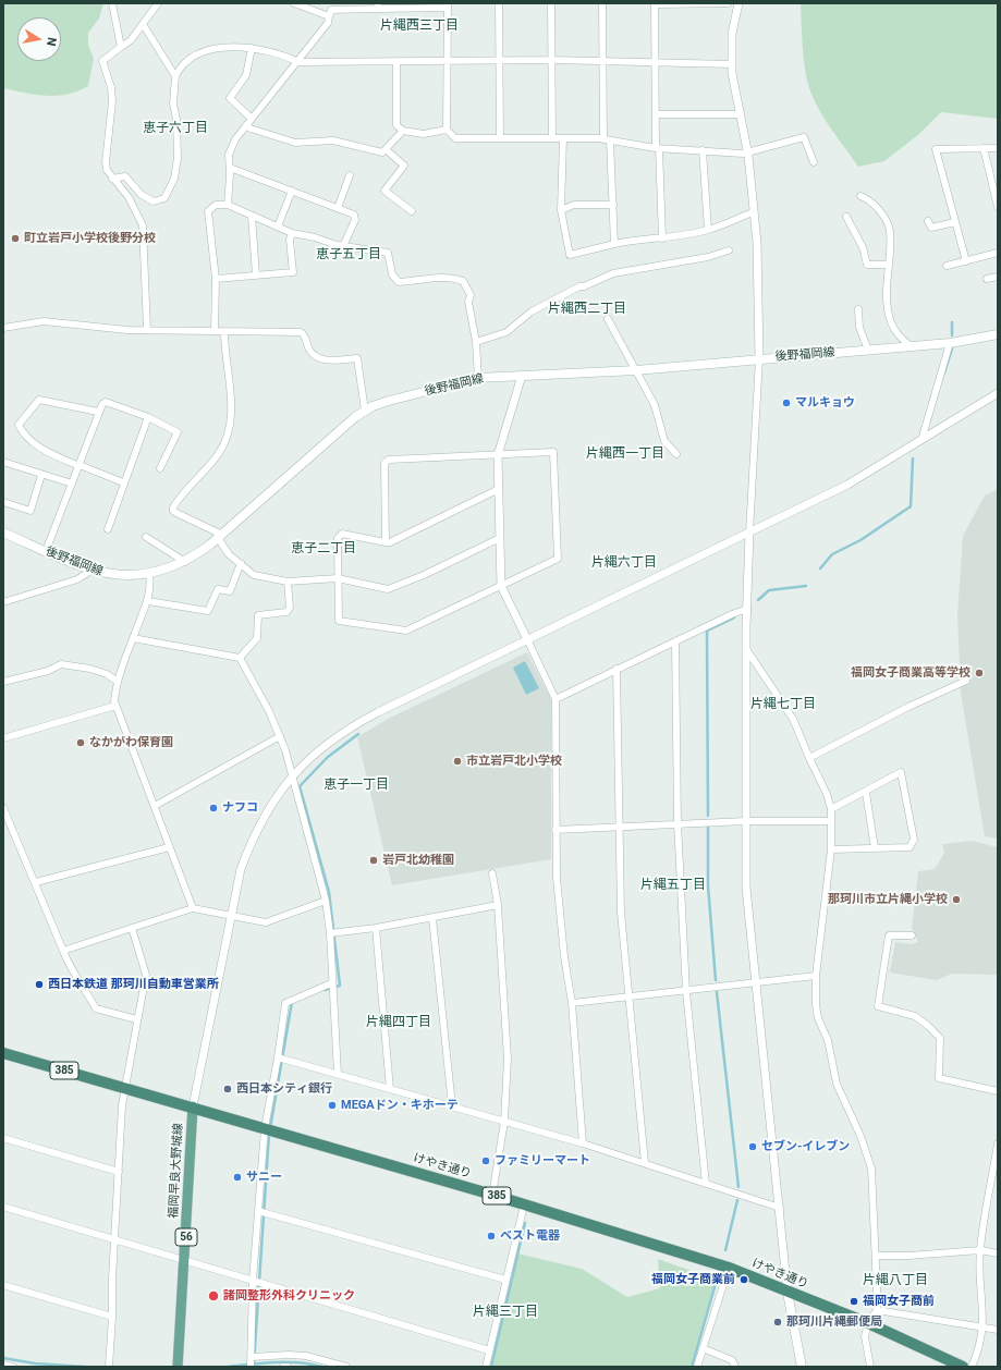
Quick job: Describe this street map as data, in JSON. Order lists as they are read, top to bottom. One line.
{"streets":{"highway":["385","けやき通り"],"main road":["後野福岡線","福岡早良大野城線","56"]},"crossings":[["けやき通り","福岡早良大野城線"]],"districts":["片縄西三丁目","恵子六丁目","恵子五丁目","片縄西二丁目","片縄西一丁目","恵子二丁目","片縄六丁目","片縄七丁目","恵子一丁目","片縄五丁目","片縄四丁目","片縄八丁目","片縄三丁目"],"places":["町立岩戸小学校後野分校","マルキョウ","福岡女子商業高等学校","なかがわ保育園","市立岩戸北小学校","ナフコ","岩戸北幼稚園","那珂川市立片縄小学校","西日本鉄道 那珂川自動車営業所","西日本シティ銀行","MEGAドン・キホーテ","セブン-イレブン","ファミリーマート","サニー","ベスト電器","福岡女子商業前","諸岡整形外科クリニック","福岡女子商前","那珂川片縄郵便局"],"north":"right"}
